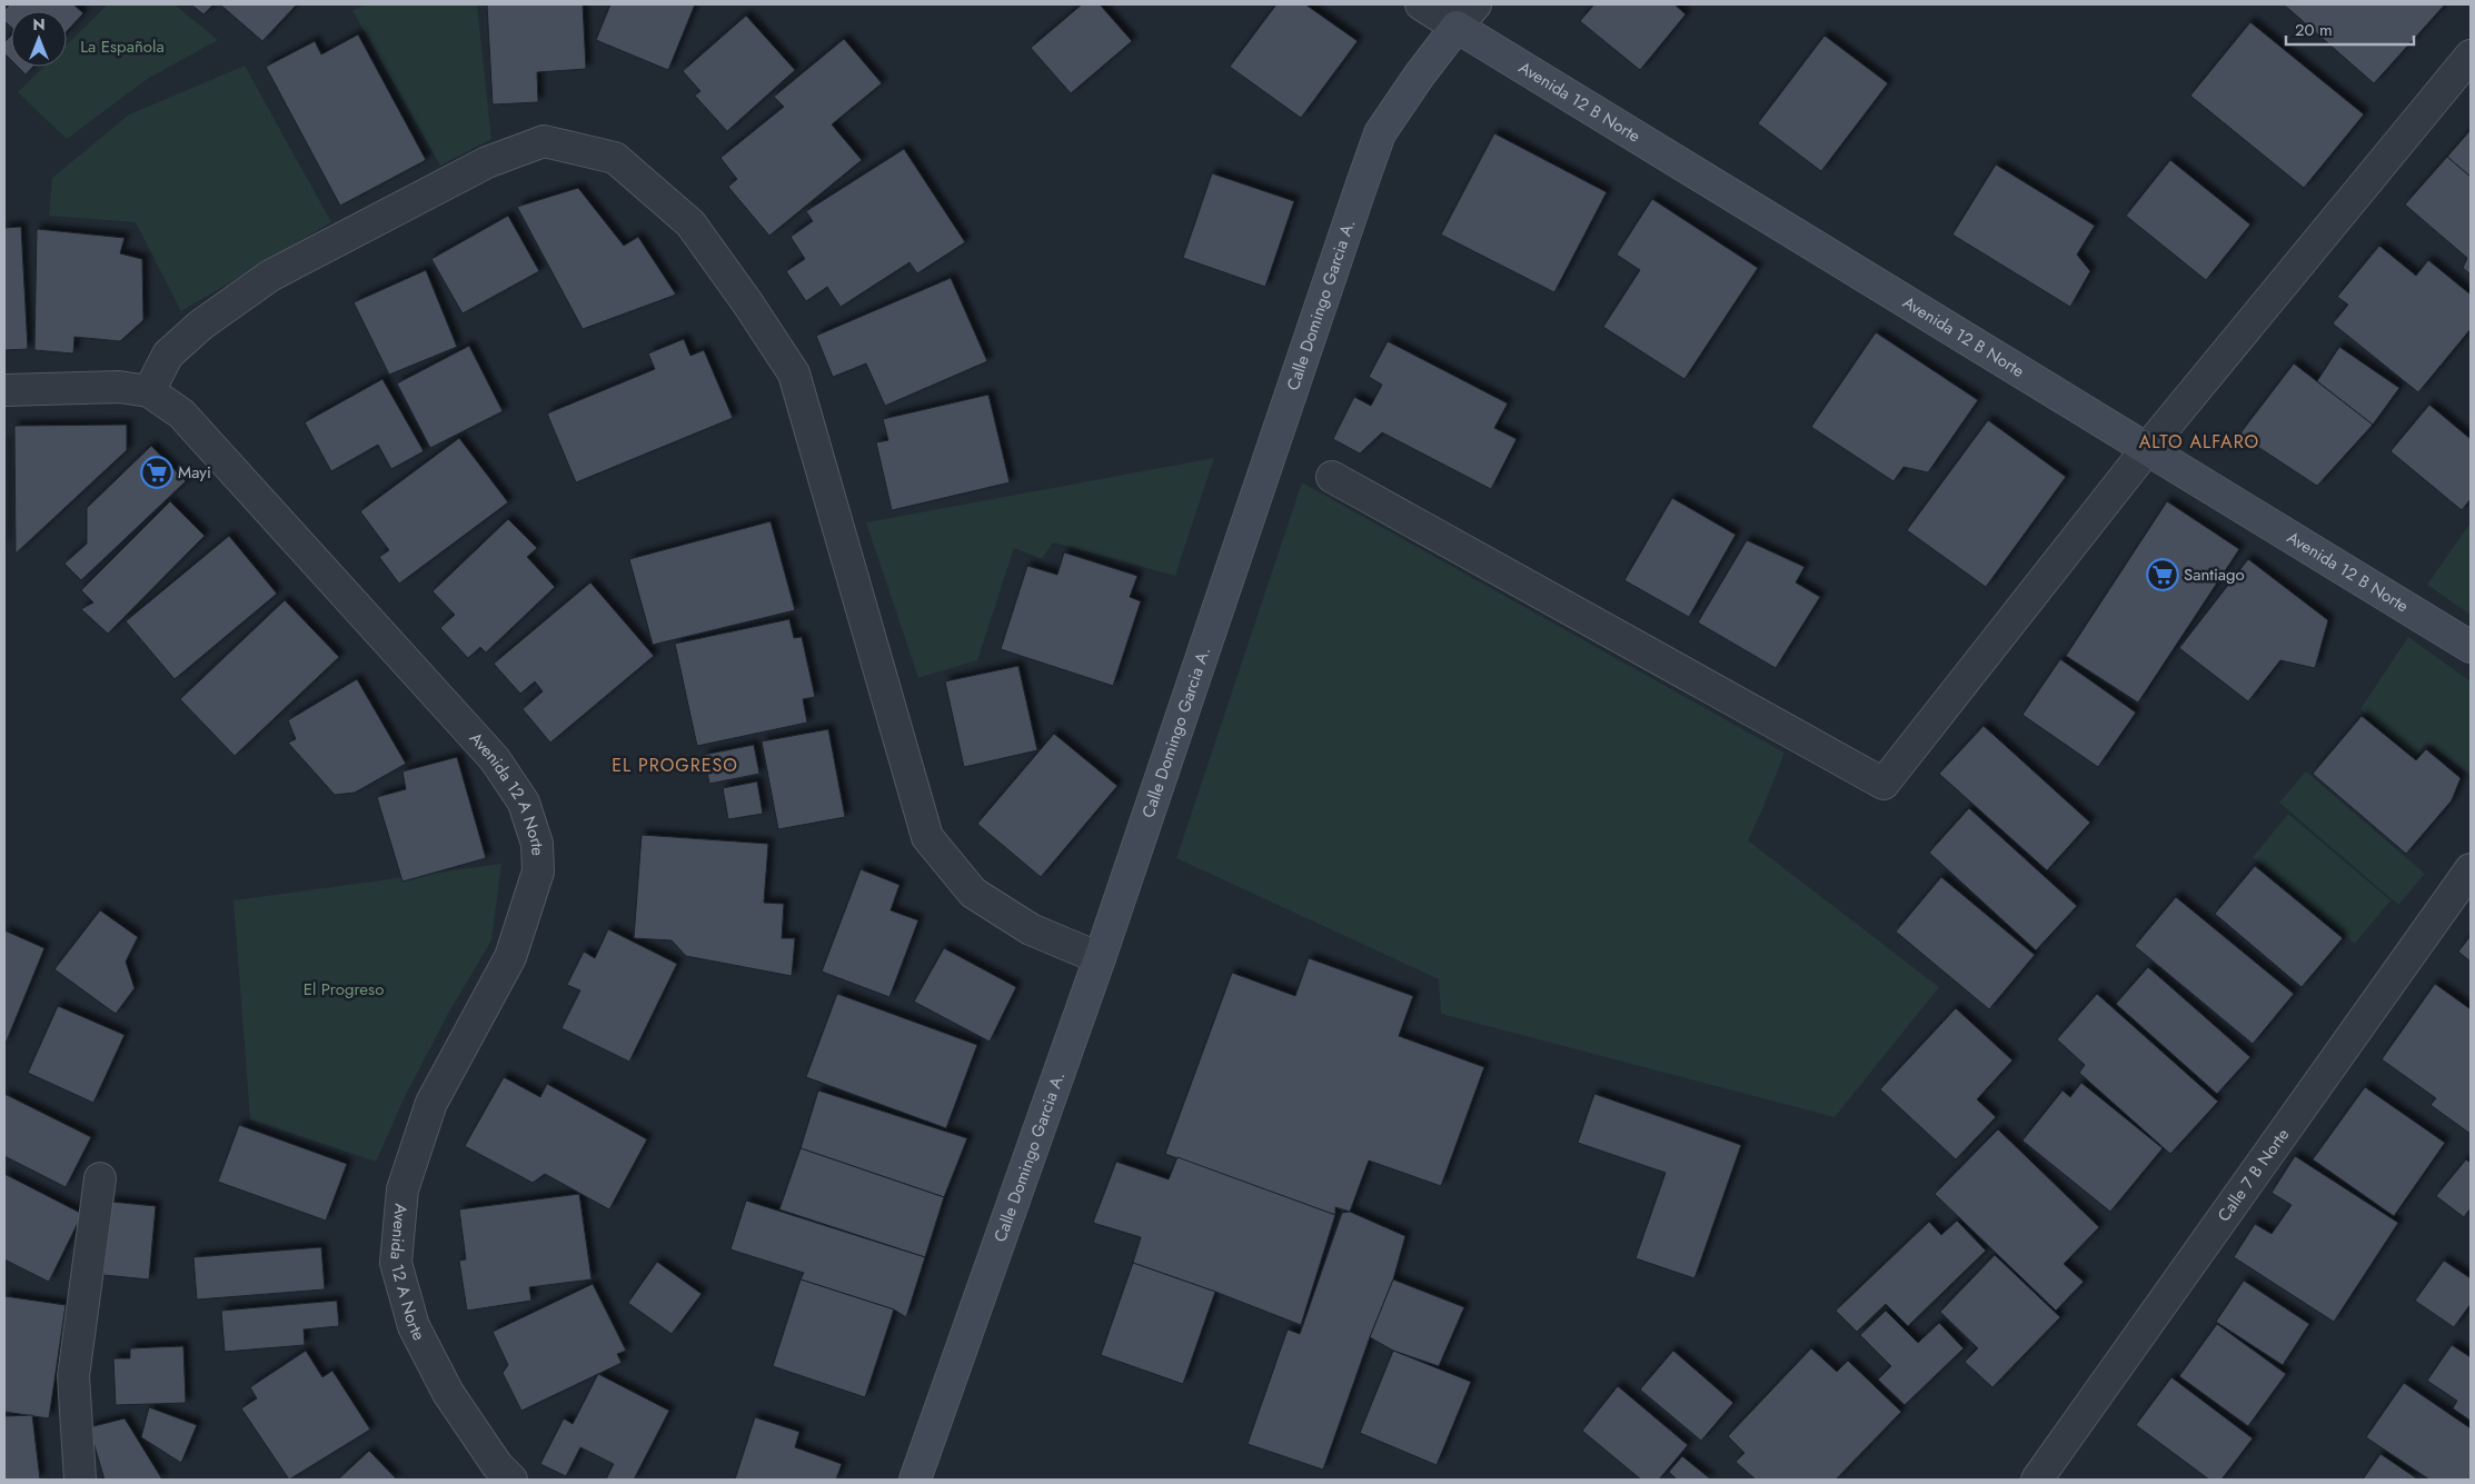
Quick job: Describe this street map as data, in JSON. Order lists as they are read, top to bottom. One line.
{"streets":{"main road":["Avenida 12 B Norte","Calle Domingo Garcia A."],"street":["Avenida 12 A Norte","Calle 7 B Norte"]},"crossings":[["Avenida 12 B Norte","Calle Domingo Garcia A."]],"districts":["ALTO ALFARO","EL PROGRESO"],"parks":["La Española","El Progreso"],"places":{"supermarket":["Mayi","Santiago"]},"scale_bar":"20 m","north":"top"}
